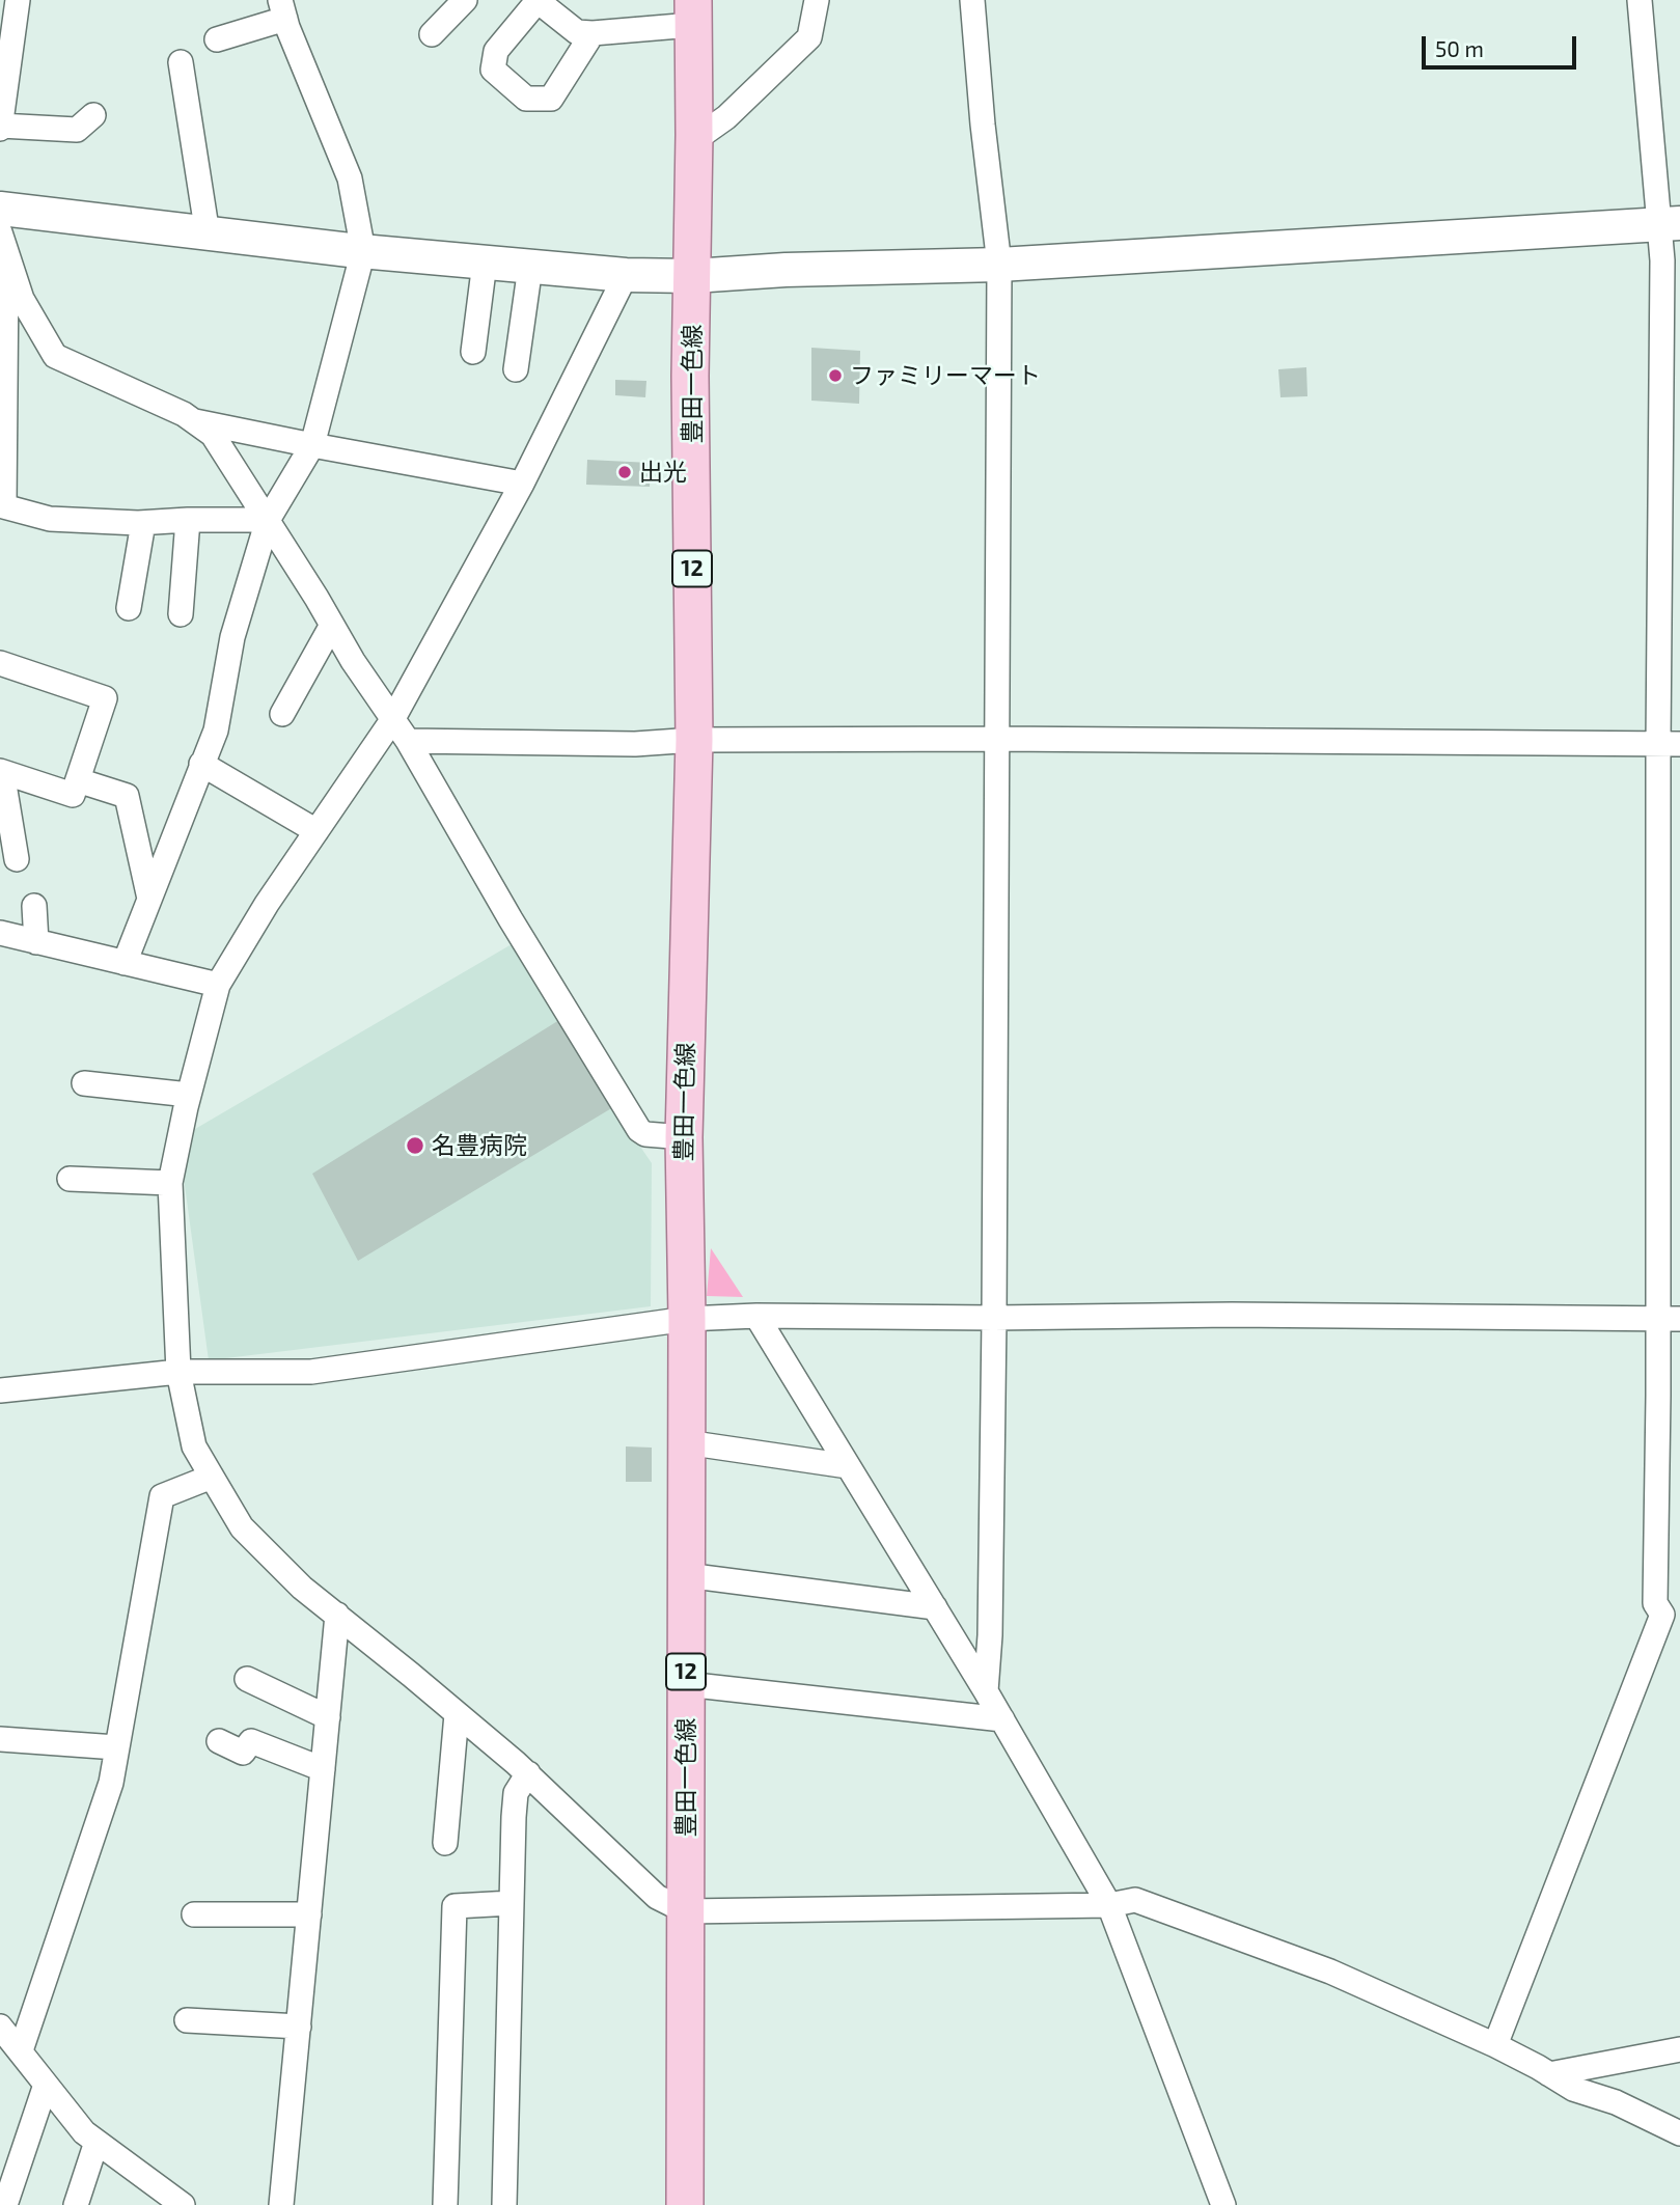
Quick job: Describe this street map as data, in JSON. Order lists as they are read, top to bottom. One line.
{"streets":{"main road":["豊田一色線","12"]},"places":["ファミリーマート","出光","名豊病院"],"scale_bar":"50 m"}
